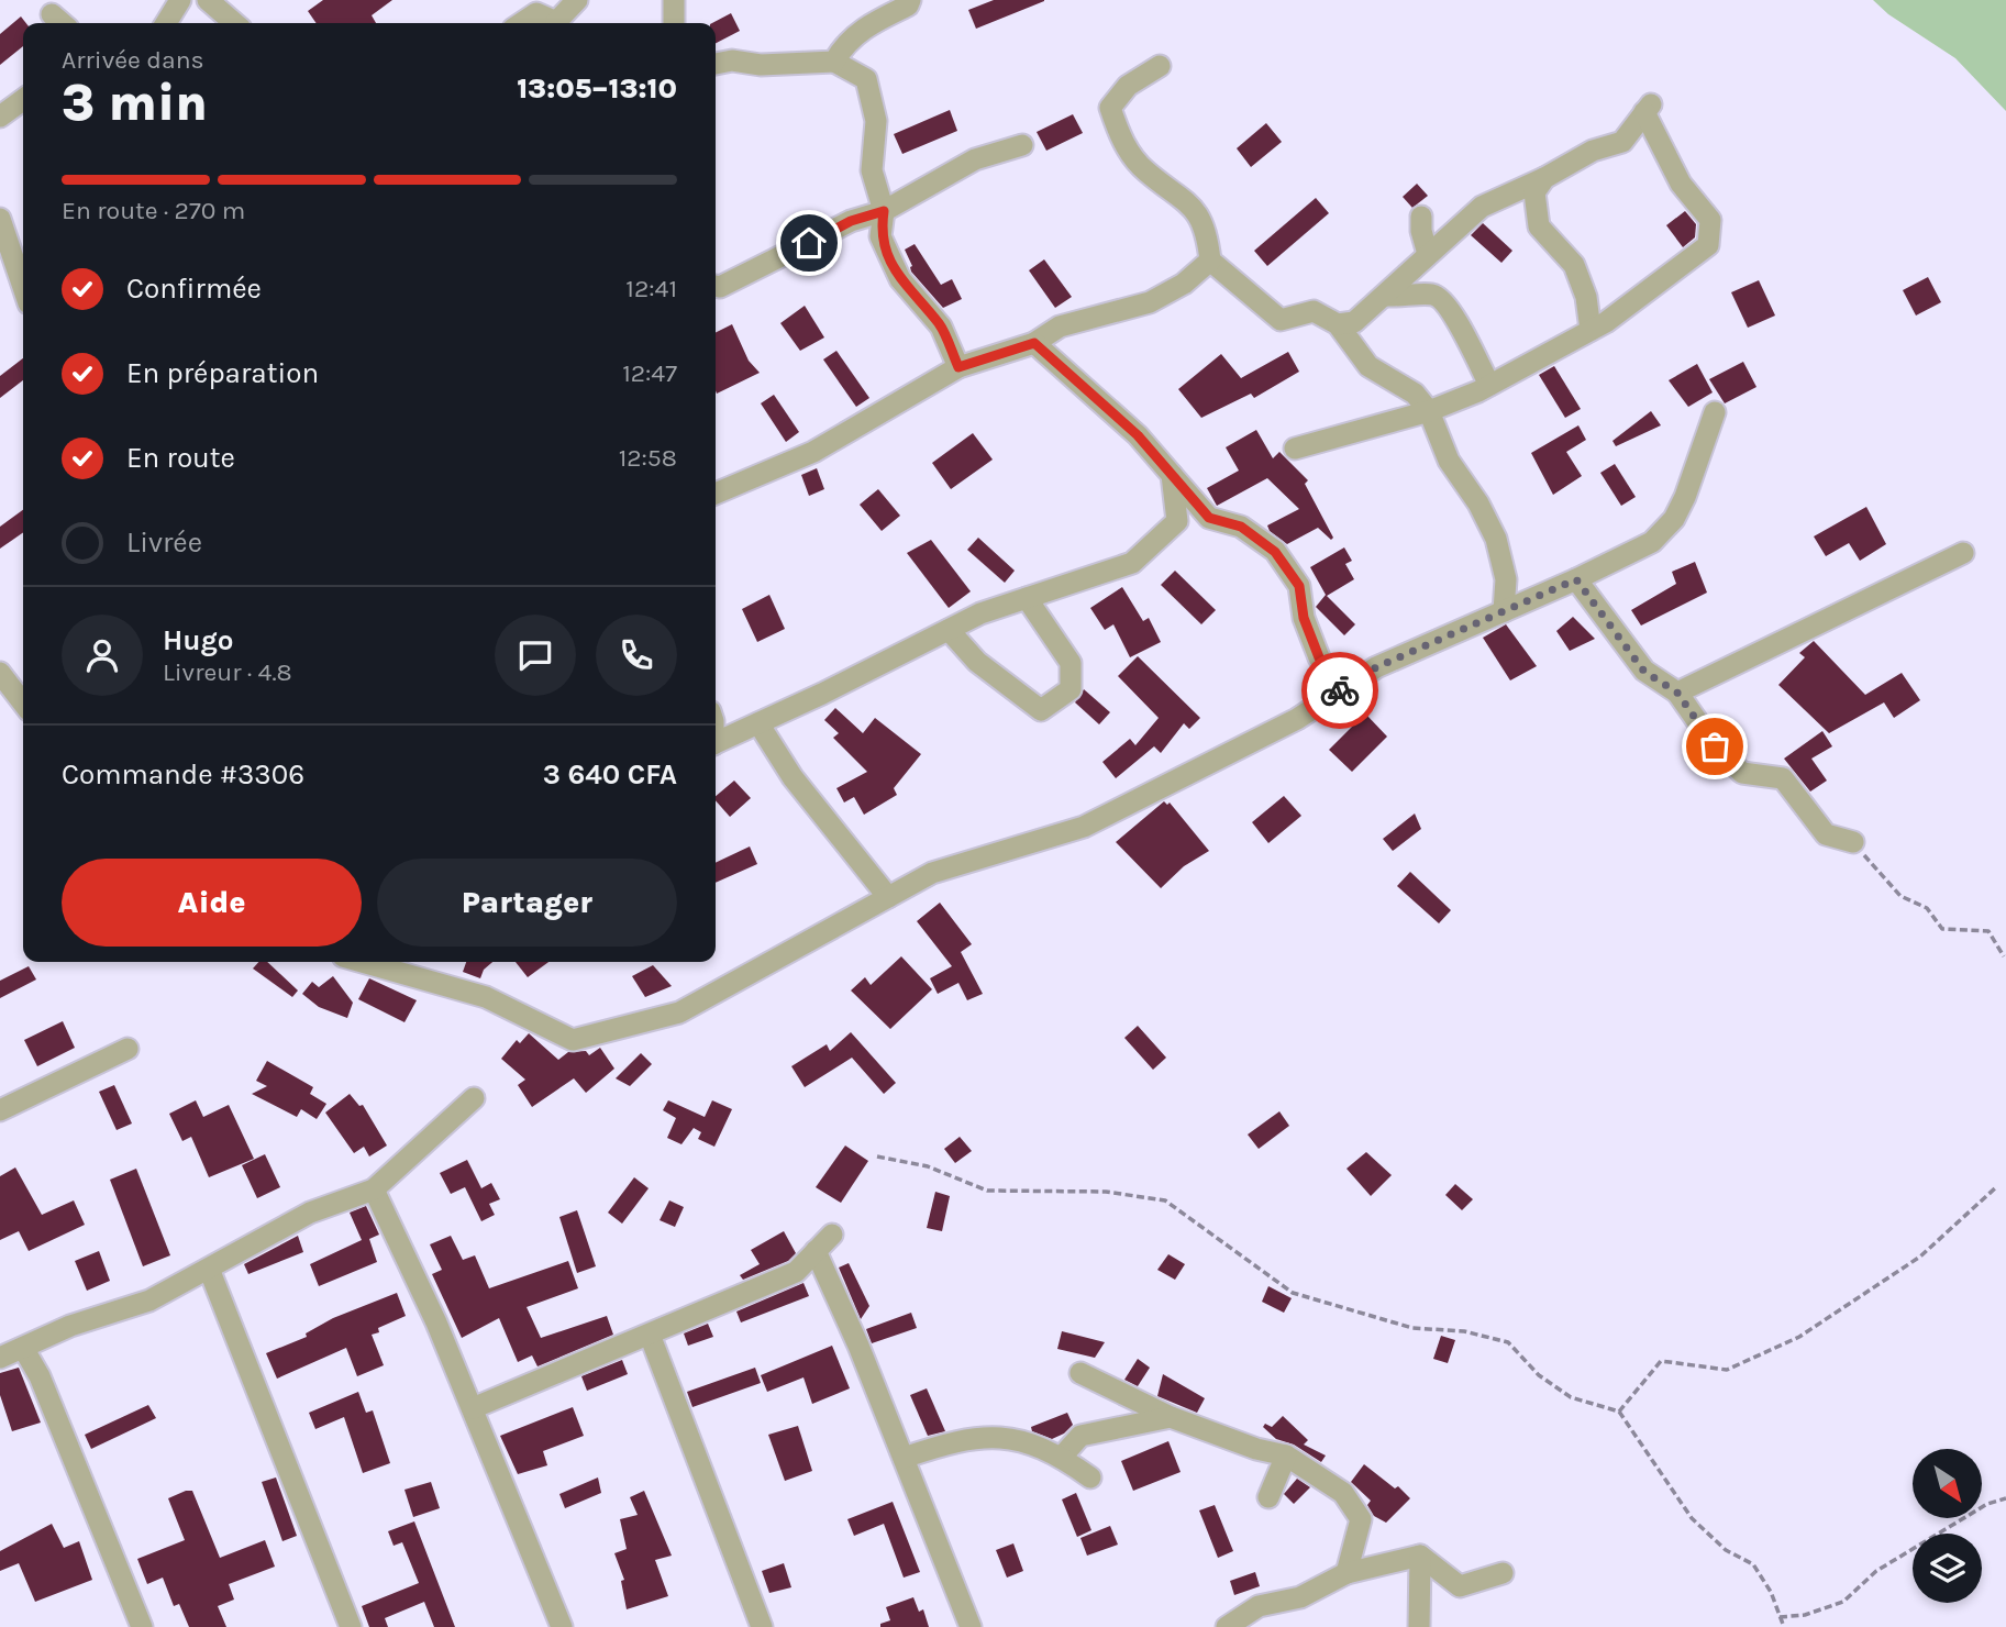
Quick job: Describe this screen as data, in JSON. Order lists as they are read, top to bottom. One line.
{"north":"bottom right","page":{"heading":["3 min","Arrivée dans","13:05–13:10"],"panel":["Hugo","Livreur · 4.8","Commande #3306","3 640 CFA"],"bar":"En route · 270 m","list":[["Confirmée","12:41"],["En préparation","12:47"],["En route","12:58"],"Livrée"],"buttons":["Aide","Partager"]}}
